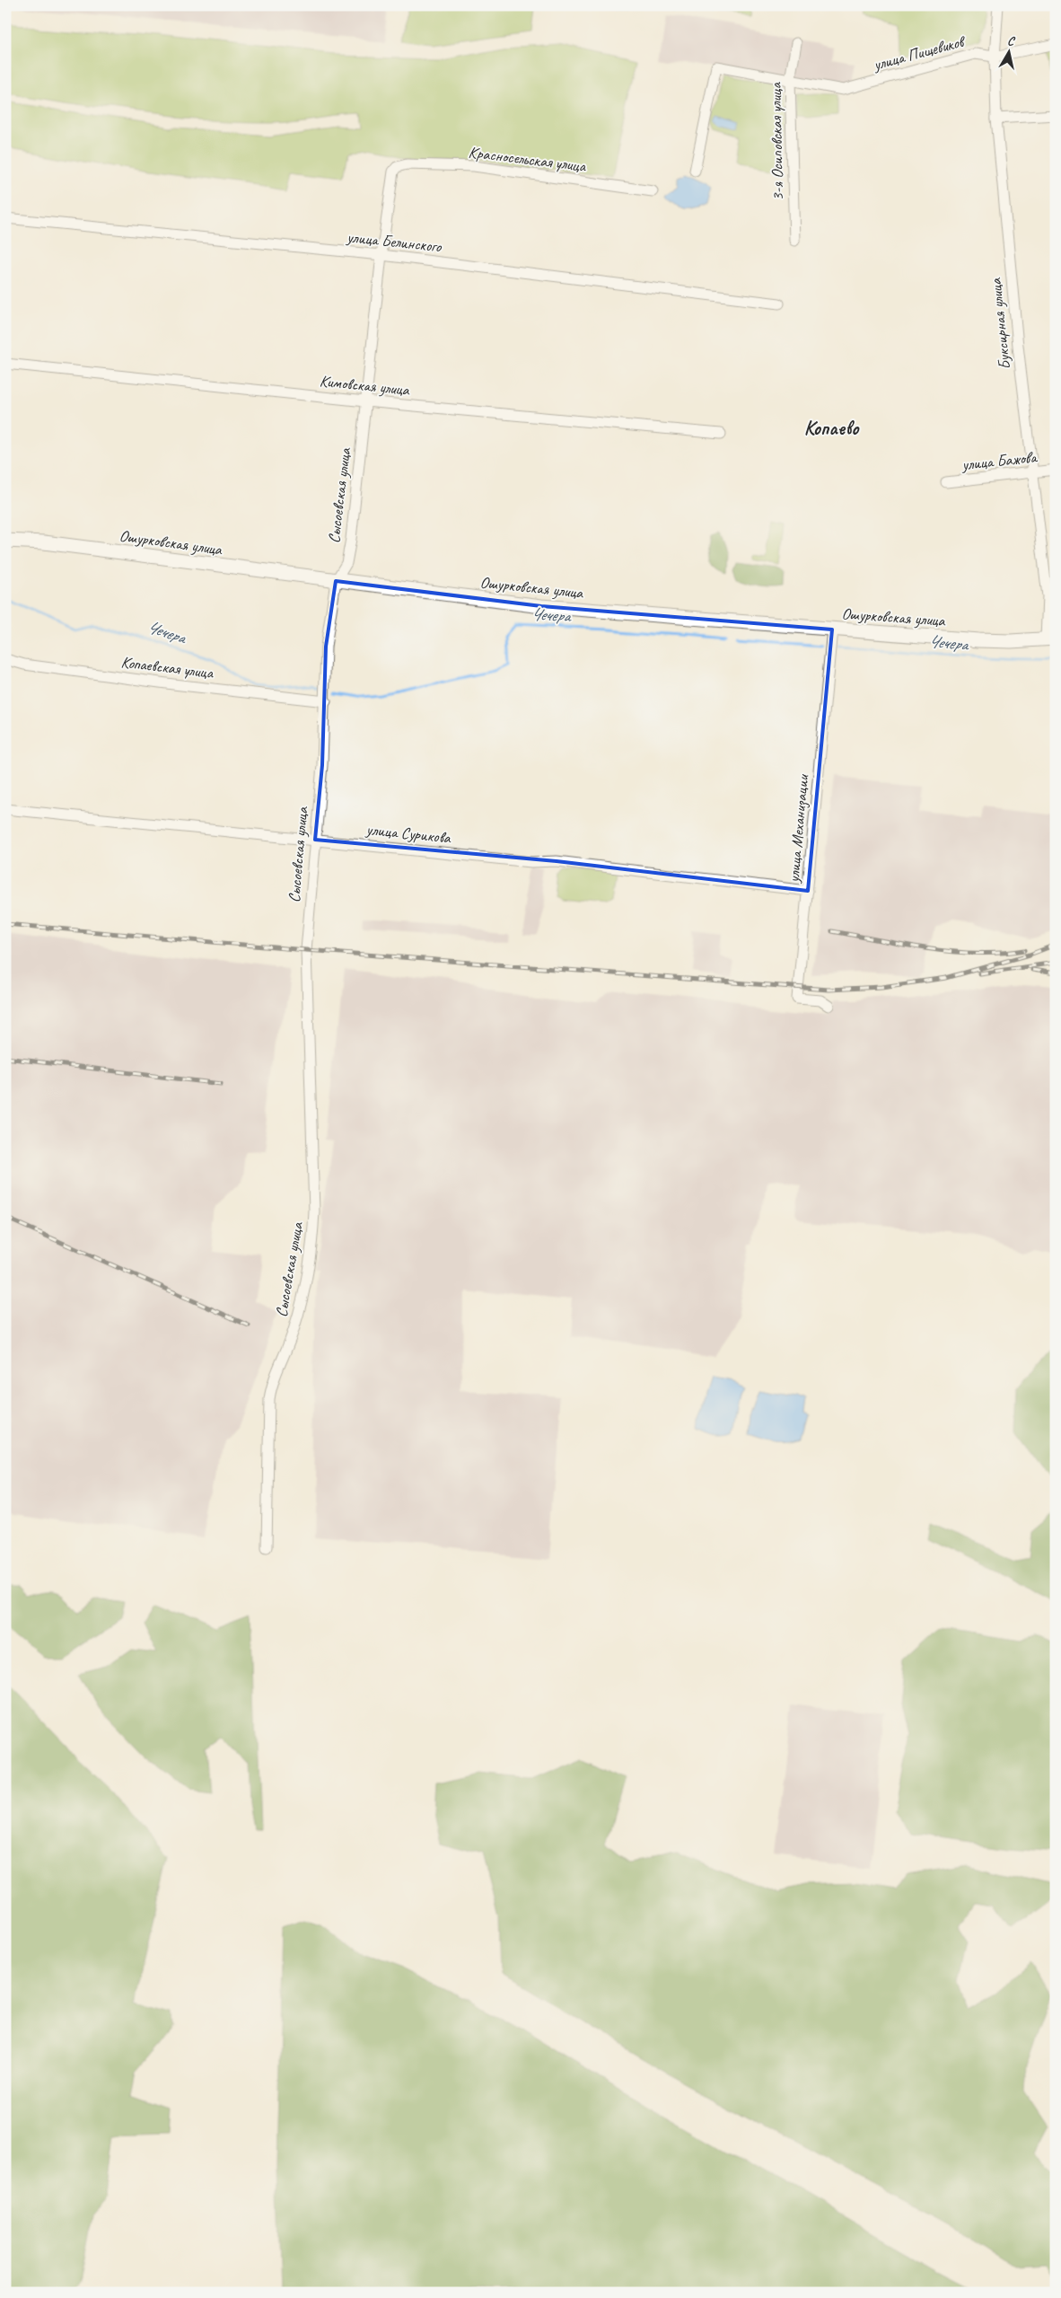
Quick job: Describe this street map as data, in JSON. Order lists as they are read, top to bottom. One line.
{"streets":{"street":["улица Пищевиков","3-я Осиповская улица","Красносельская улица","улица Белинского","Буксирная улица","Кимовская улица","улица Бажова","Сысоевская улица","Ошурковская улица","Копаевская улица","улица Механизации","улица Сурикова"]},"crossings":[["улица Пищевиков","3-я Осиповская улица"],["улица Пищевиков","Буксирная улица"],["Красносельская улица","Сысоевская улица"],["улица Белинского","Сысоевская улица"],["Буксирная улица","улица Бажова"],["Буксирная улица","Ошурковская улица"],["Кимовская улица","Сысоевская улица"],["Сысоевская улица","Ошурковская улица"],["Сысоевская улица","Копаевская улица"],["Сысоевская улица","улица Сурикова"],["Ошурковская улица","улица Механизации"],["улица Механизации","улица Сурикова"]],"districts":["Копаево"],"water":["Чечера"],"north":"top"}
